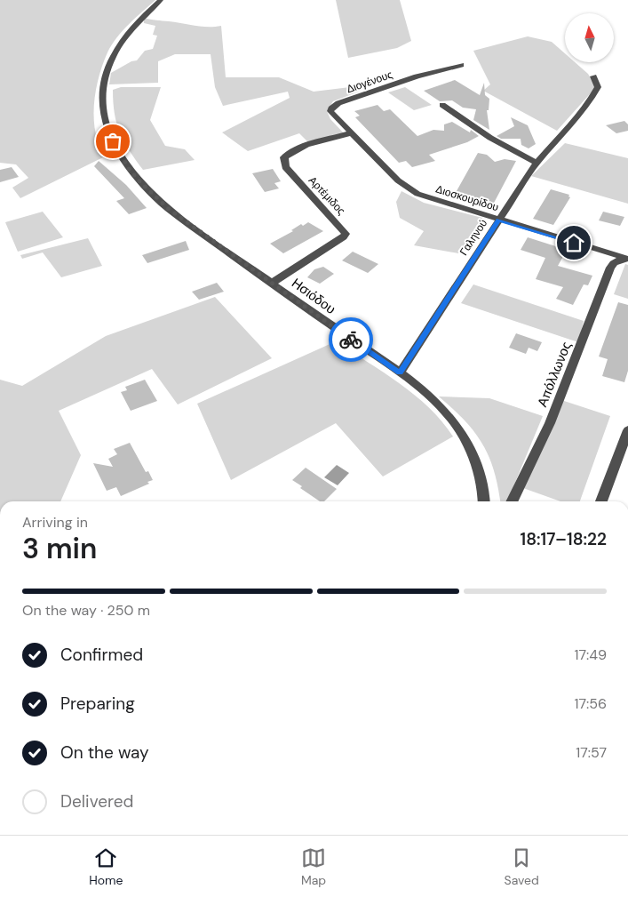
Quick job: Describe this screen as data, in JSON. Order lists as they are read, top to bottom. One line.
{"streets":{"street":["Διογένους","Αρτέμιδος","Διοσκουρίδου","Γαληνού","Ησιόδου","Απόλλωνος"]},"crossings":[["Διογένους","Διοσκουρίδου"],["Αρτέμιδος","Διοσκουρίδου"],["Αρτέμιδος","Ησιόδου"],["Διοσκουρίδου","Γαληνού"],["Διοσκουρίδου","Απόλλωνος"],["Γαληνού","Ησιόδου"]],"north":"top","page":{"heading":["3 min","Arriving in","18:17–18:22"],"bar":"On the way · 250 m","list":[["Confirmed","17:49"],["Preparing","17:56"],["On the way","17:57"],"Delivered"],"tabs":["Home","Map","Saved"]}}
